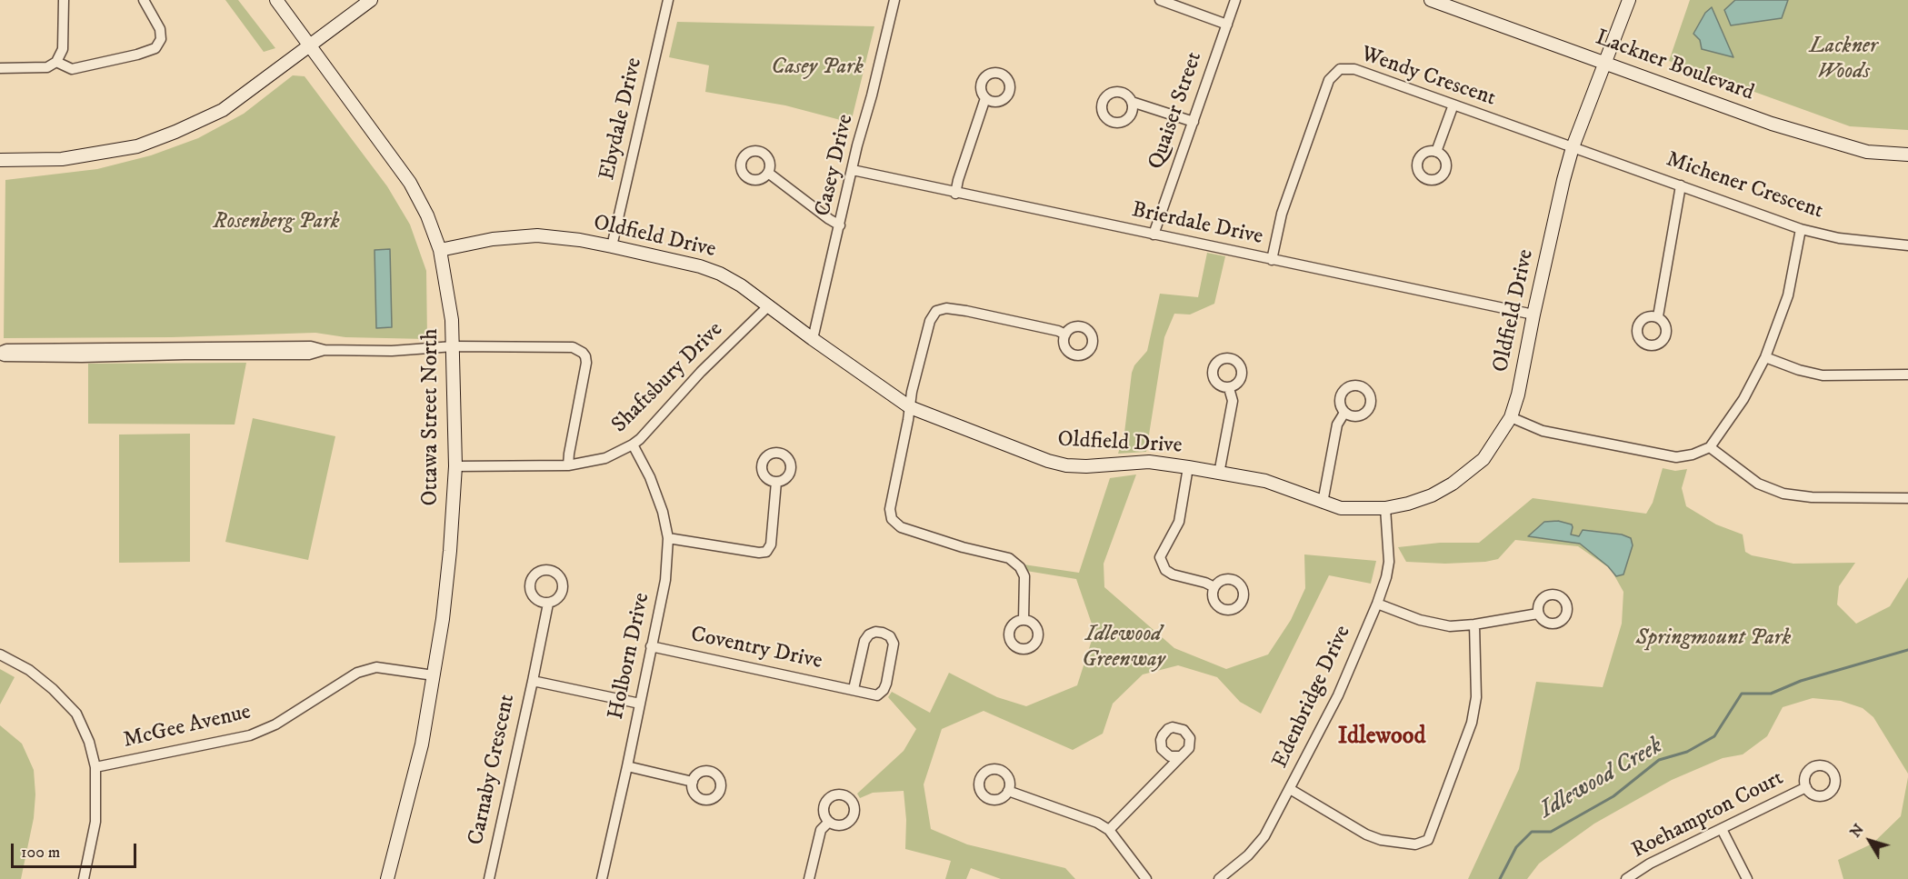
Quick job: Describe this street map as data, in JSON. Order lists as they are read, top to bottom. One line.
{"streets":{"main road":["Lackner Boulevard","Oldfield Drive","Ottawa Street North"],"street":["Wendy Crescent","Quaiser Street","Ebydale Drive","Casey Drive","Michener Crescent","Brierdale Drive","Shaftsbury Drive","Coventry Drive","Holborn Drive","Edenbridge Drive","McGee Avenue","Carnaby Crescent","Roehampton Court"]},"crossings":[["Lackner Boulevard","Oldfield Drive"],["Wendy Crescent","Michener Crescent"],["Wendy Crescent","Brierdale Drive"],["Wendy Crescent","Oldfield Drive"],["Quaiser Street","Brierdale Drive"],["Ebydale Drive","Oldfield Drive"],["Casey Drive","Brierdale Drive"],["Casey Drive","Oldfield Drive"],["Michener Crescent","Oldfield Drive"],["Brierdale Drive","Oldfield Drive"],["Oldfield Drive","Shaftsbury Drive"],["Oldfield Drive","Ottawa Street North"],["Oldfield Drive","Edenbridge Drive"],["Shaftsbury Drive","Ottawa Street North"],["Shaftsbury Drive","Holborn Drive"],["Ottawa Street North","McGee Avenue"],["Coventry Drive","Holborn Drive"],["Holborn Drive","Carnaby Crescent"]],"districts":["Idlewood"],"water":["Idlewood Creek"],"parks":["Lackner Woods","Casey Park","Rosenberg Park","Idlewood Greenway","Springmount Park"],"scale_bar":"100 m","north":"top left"}
